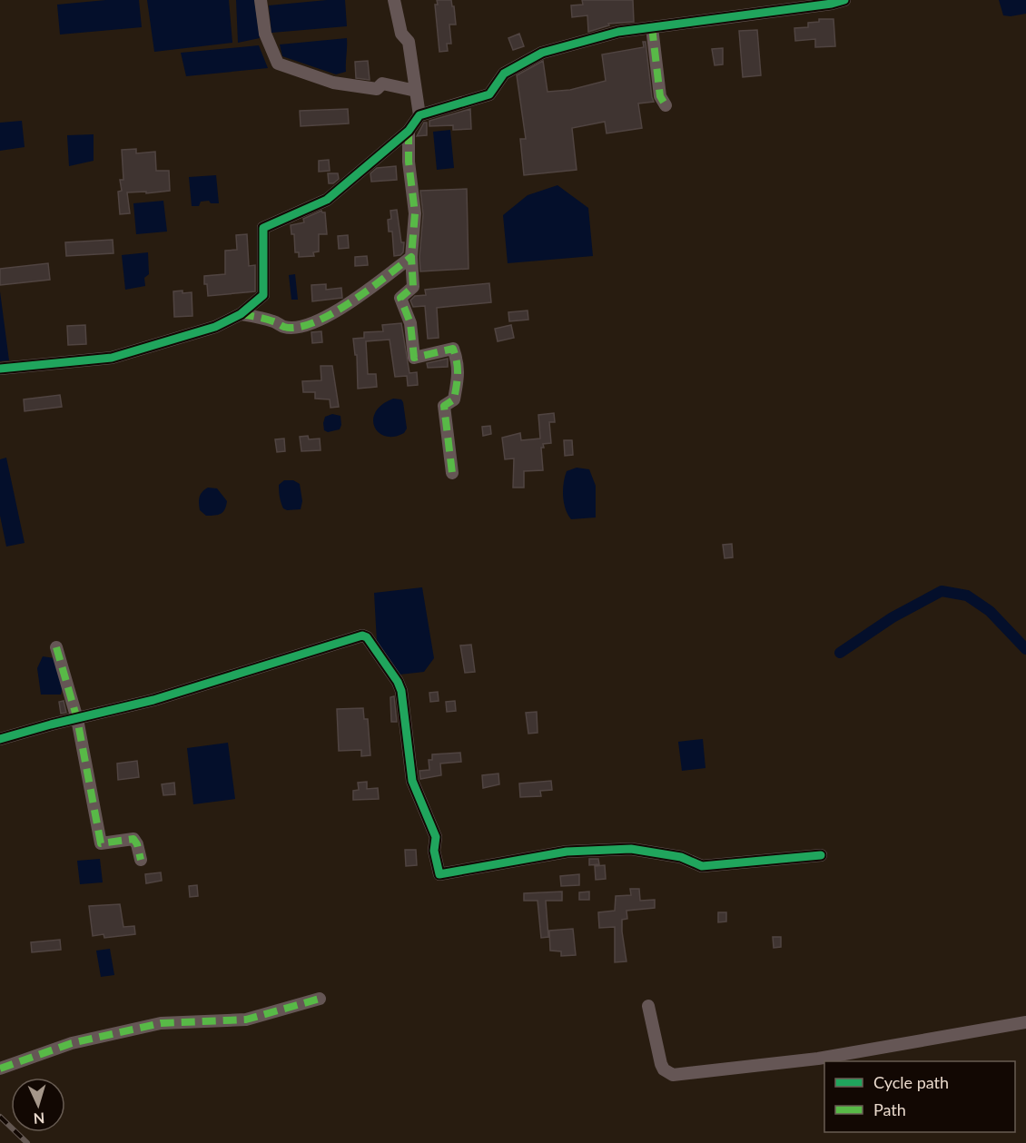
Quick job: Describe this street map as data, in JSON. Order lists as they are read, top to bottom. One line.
{"legend":["Cycle path","Path"],"north":"bottom"}
